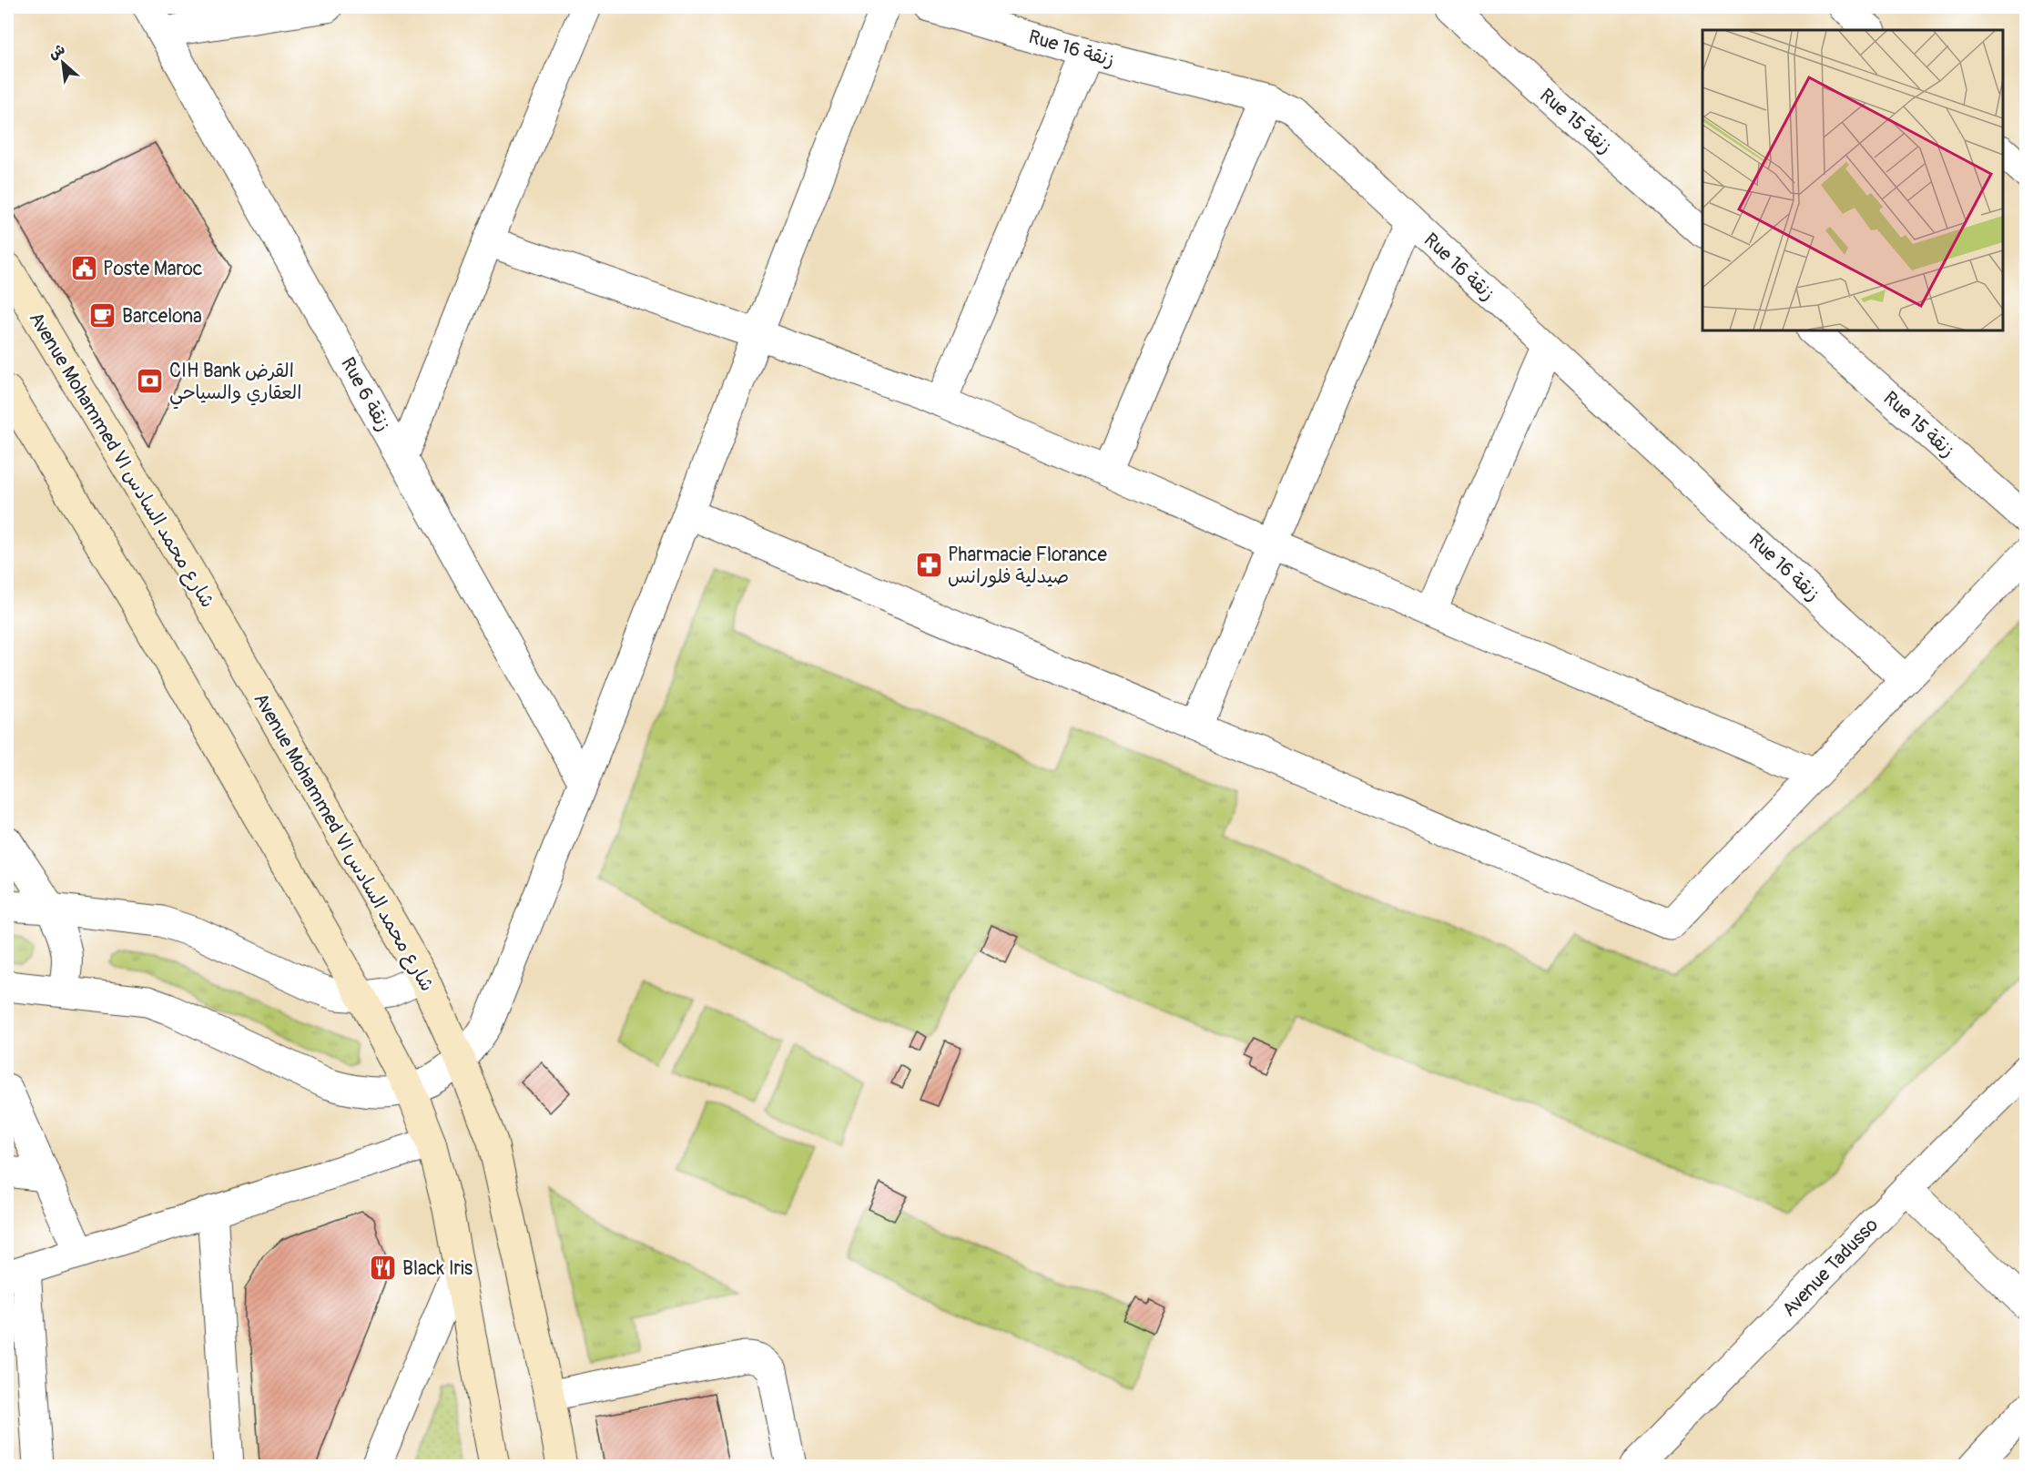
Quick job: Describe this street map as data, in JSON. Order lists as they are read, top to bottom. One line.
{"streets":{"main road":["Avenue Mohammed VI شارع محمد السادس"],"street":["Rue 16 زنقة","Rue 15 زنقة","Rue 6 زنقة","Avenue Tadusso"]},"places":{"public building":["Poste Maroc"],"cafe":["Barcelona"],"bank":["CIH Bank القرض العقاري والسياحي"],"pharmacy":["Pharmacie Florance صيدلية فلورانس"],"restaurant":["Black Iris"]},"north":"top left"}
